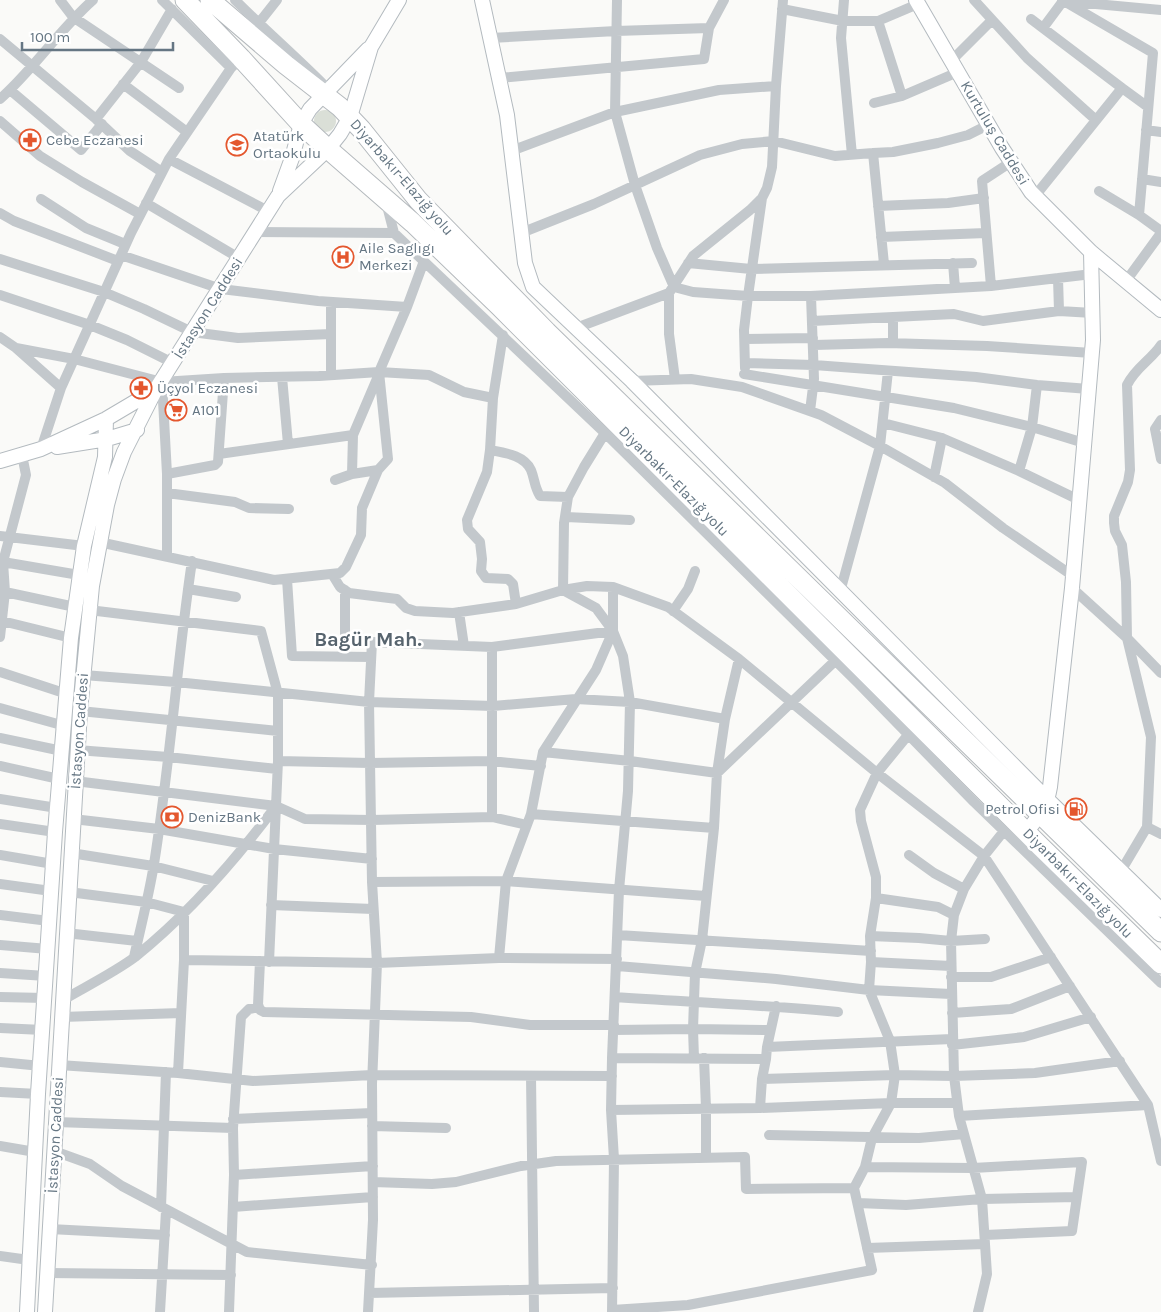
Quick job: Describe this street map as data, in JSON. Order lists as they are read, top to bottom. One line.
{"streets":{"highway":["Diyarbakır-Elazığ yolu"],"main road":["Kurtuluş Caddesi","İstasyon Caddesi"]},"districts":["Bagür Mah."],"places":{"pharmacy":["Cebe Eczanesi","Üçyol Eczanesi"],"school or university":["Atatürk Ortaokulu"],"hospital":["Aile Saglıgı Merkezi"],"supermarket":["A101"],"fuel station":["Petrol Ofisi"],"bank":["DenizBank"]},"scale_bar":"100 m"}
